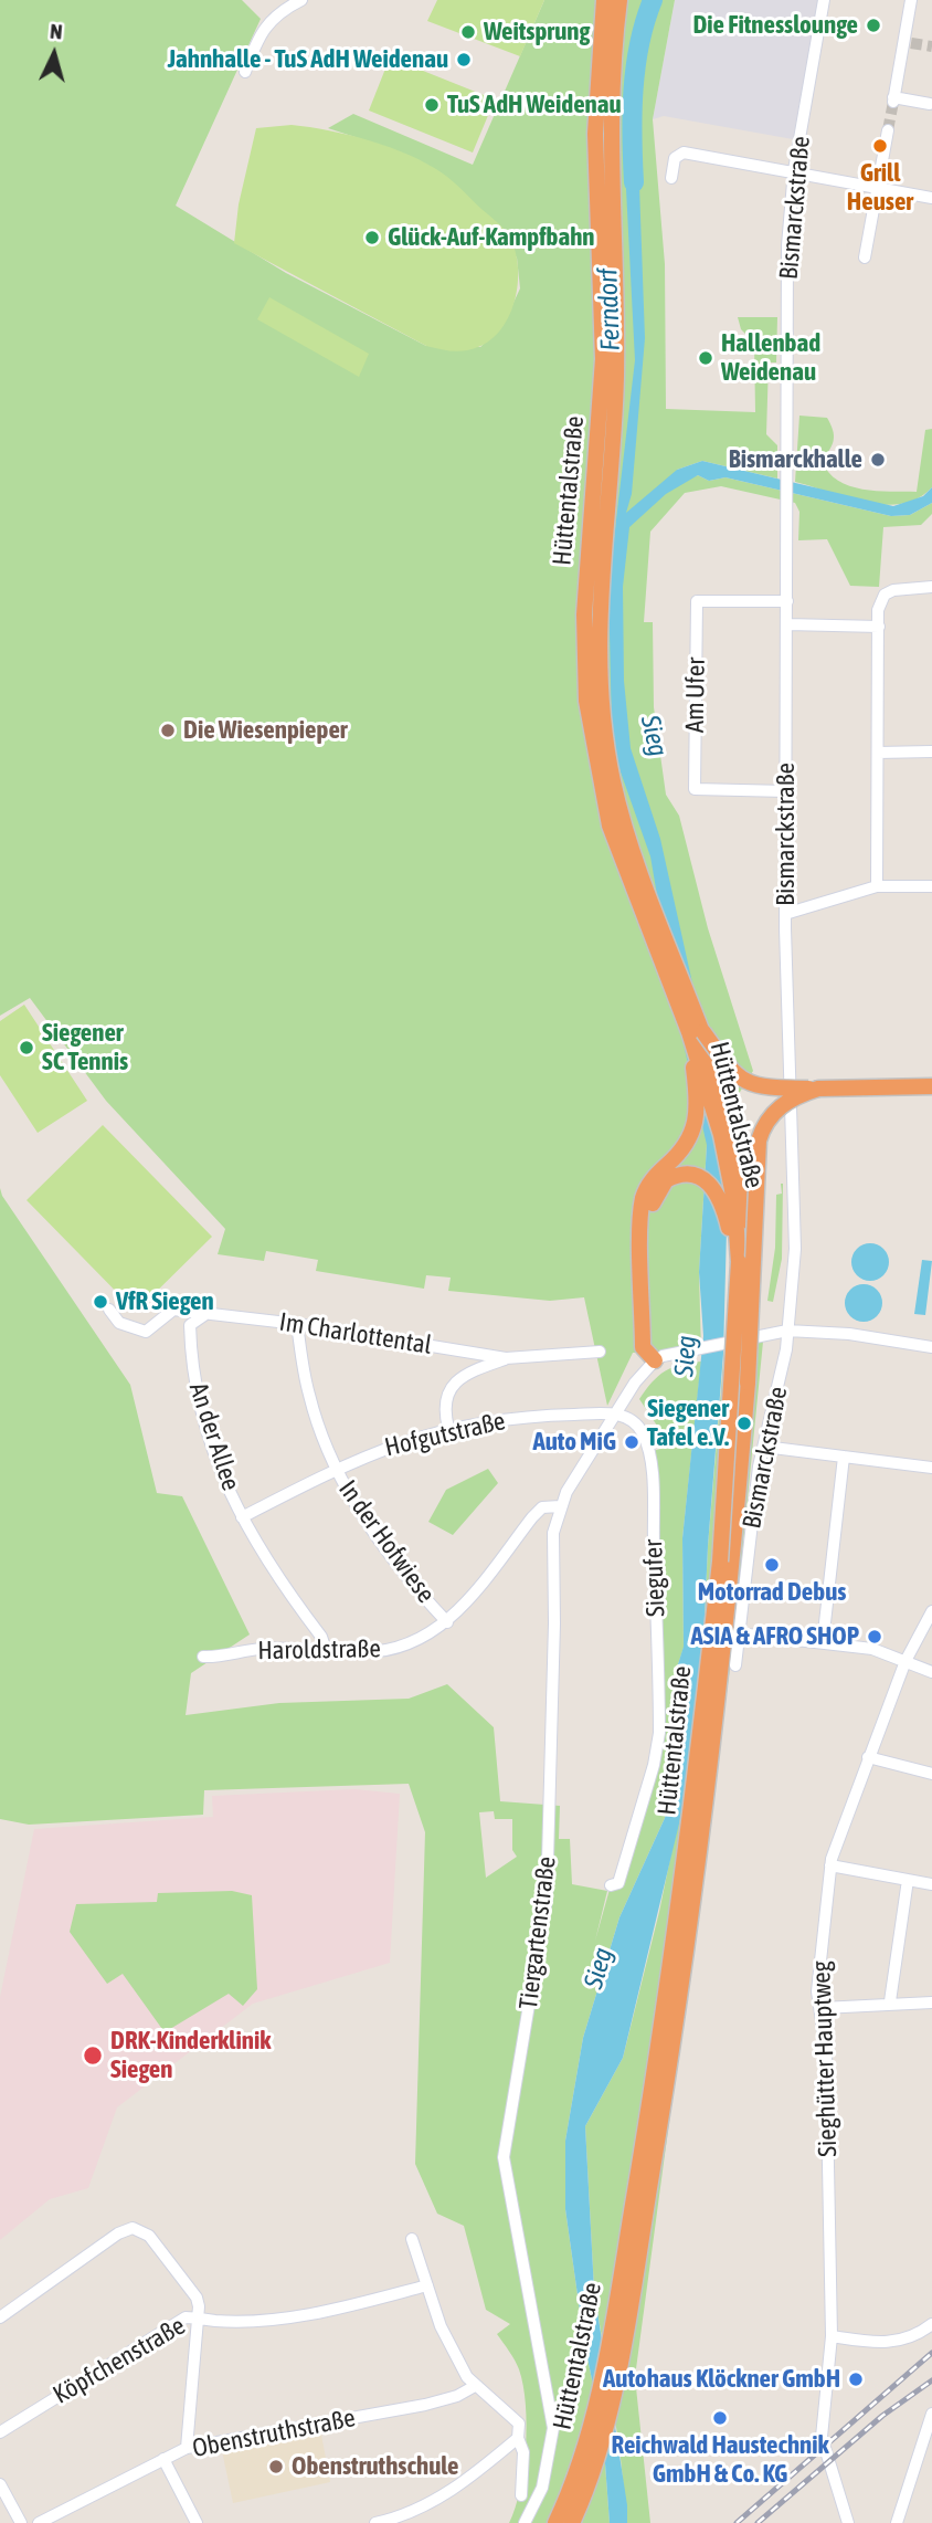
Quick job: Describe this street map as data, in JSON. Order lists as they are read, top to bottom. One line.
{"streets":{"highway":["Hüttentalstraße"],"street":["Bismarckstraße","Am Ufer","Im Charlottental","Hofgutstraße","An der Allee","In der Hofwiese","Siegufer","Haroldstraße","Tiergartenstraße","Sieghütter Hauptweg","Köpfchenstraße","Obenstruthstraße"]},"crossings":[["Bismarckstraße","Am Ufer"],["Im Charlottental","Hofgutstraße"],["Im Charlottental","An der Allee"],["Im Charlottental","In der Hofwiese"],["Hofgutstraße","An der Allee"],["Hofgutstraße","In der Hofwiese"],["Hofgutstraße","Siegufer"],["Hofgutstraße","Tiergartenstraße"],["An der Allee","Haroldstraße"],["In der Hofwiese","Haroldstraße"],["Siegufer","Tiergartenstraße"],["Haroldstraße","Tiergartenstraße"]],"water":["Ferndorf","Sieg"],"places":["Die Fitnesslounge","Weitsprung","Jahnhalle - TuS AdH Weidenau","TuS AdH Weidenau","Grill Heuser","Glück-Auf-Kampfbahn","Hallenbad Weidenau","Bismarckhalle","Die Wiesenpieper","Siegener SC Tennis","VfR Siegen","Siegener Tafel e.V.","Auto MiG","Motorrad Debus","ASIA & AFRO SHOP","DRK-Kinderklinik Siegen","Autohaus Klöckner GmbH","Reichwald Haustechnik GmbH & Co. KG","Obenstruthschule"],"north":"top"}
